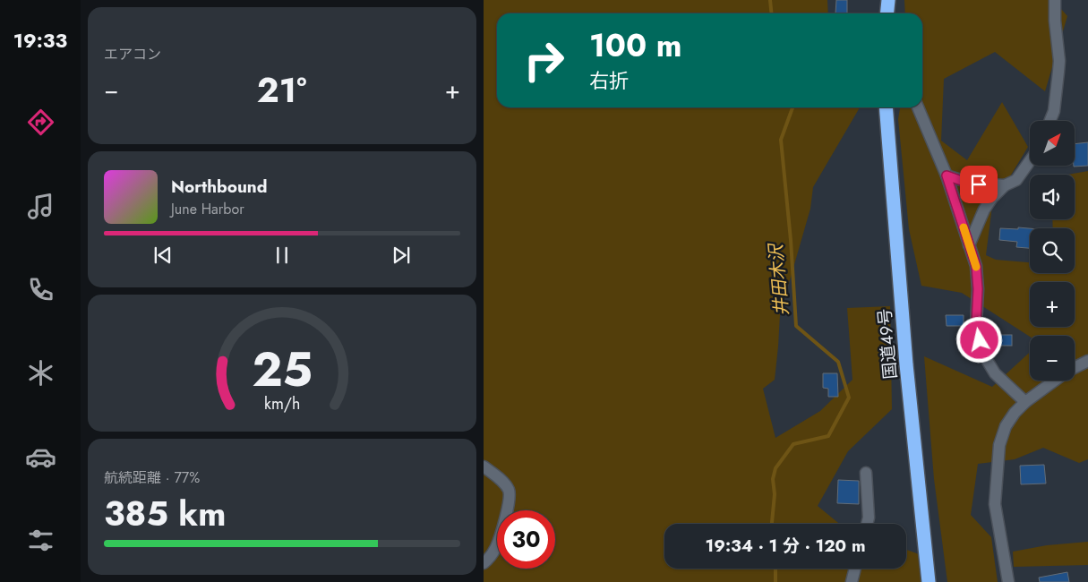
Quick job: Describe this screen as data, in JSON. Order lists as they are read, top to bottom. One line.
{"streets":{"highway":["国道49号"]},"water":["井田木沢"],"north":"top right","page":{"tabs":"19:33","tile":["エアコン",["航続距離 · 77%","385 km"]],"turn":["100 m","右折"],"heat":["−","21°","+"],"map_buttons":["+","−"],"song":["Northbound","June Harbor"],"limit":"30","trip":"19:34 · 1 分 · 120 m","gauge":["25","km/h"]}}
